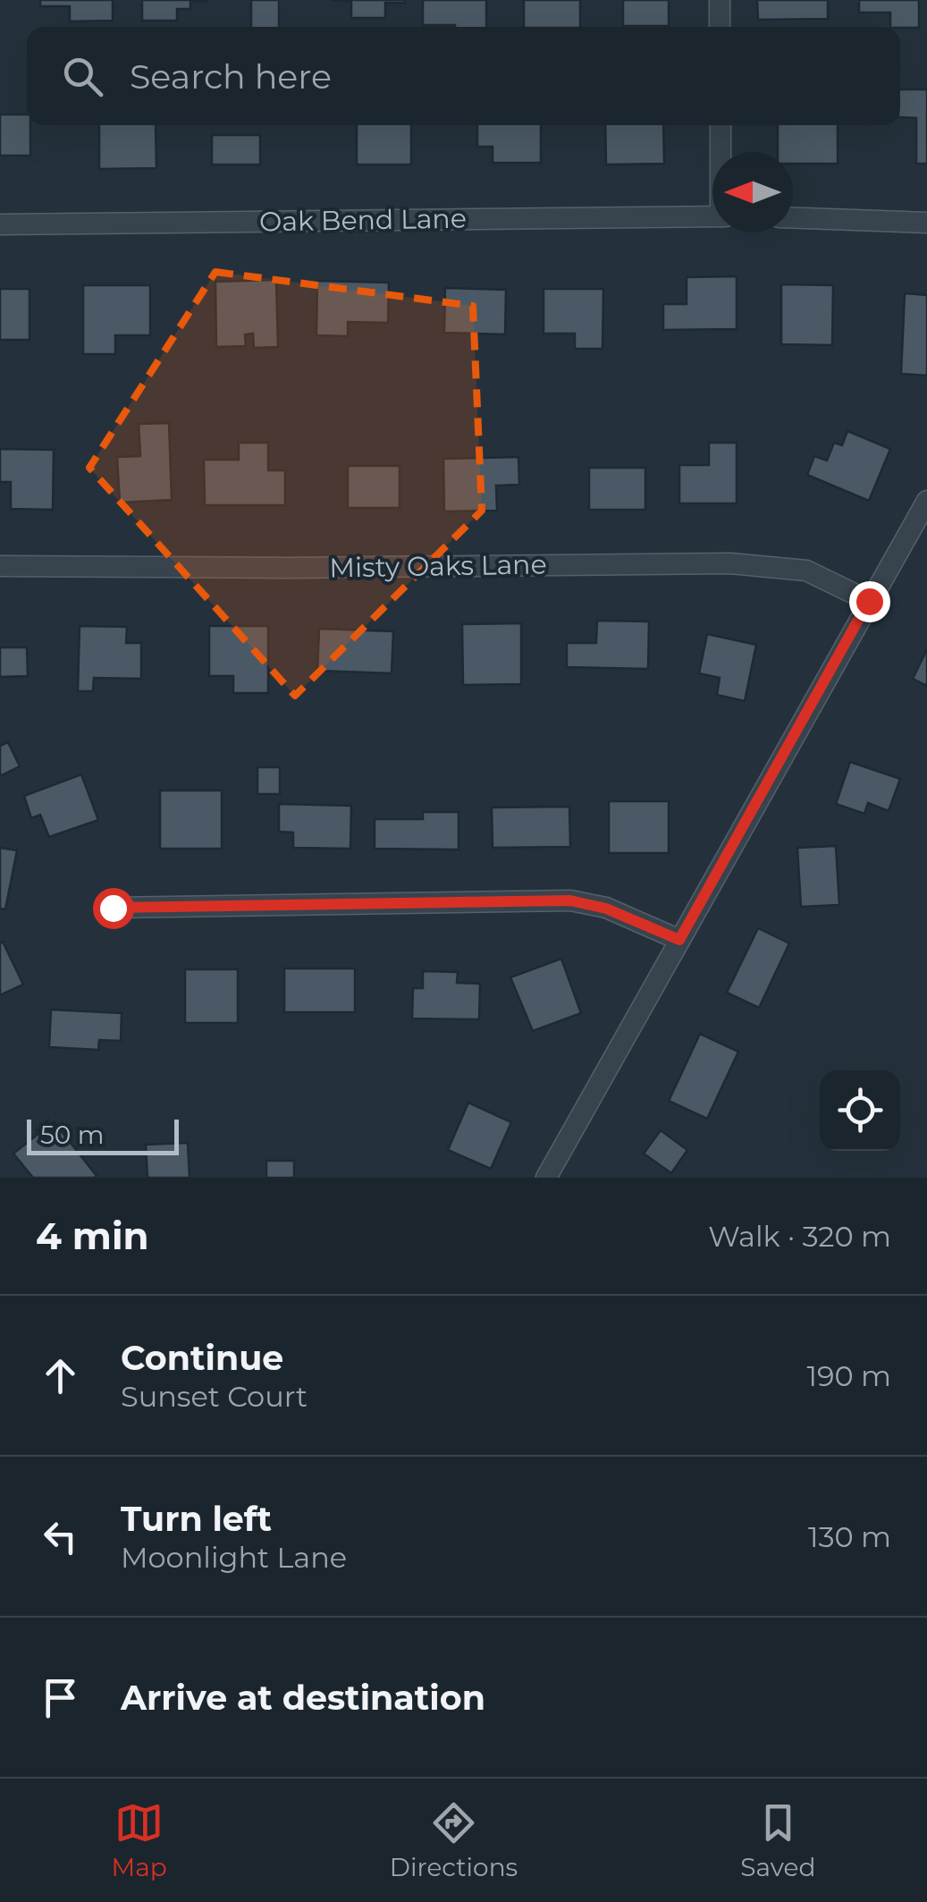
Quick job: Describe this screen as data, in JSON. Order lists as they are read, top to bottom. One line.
{"streets":{"street":["Oak Bend Lane","Misty Oaks Lane"]},"scale_bar":"50 m","north":"left","page":{"search":"Search here","scale":"50 m","heading":["4 min","Walk · 320 m"],"list":[["Continue","Sunset Court","190 m"],["Turn left","Moonlight Lane","130 m"],"Arrive at destination"],"nav":["Map","Directions","Saved"]}}
